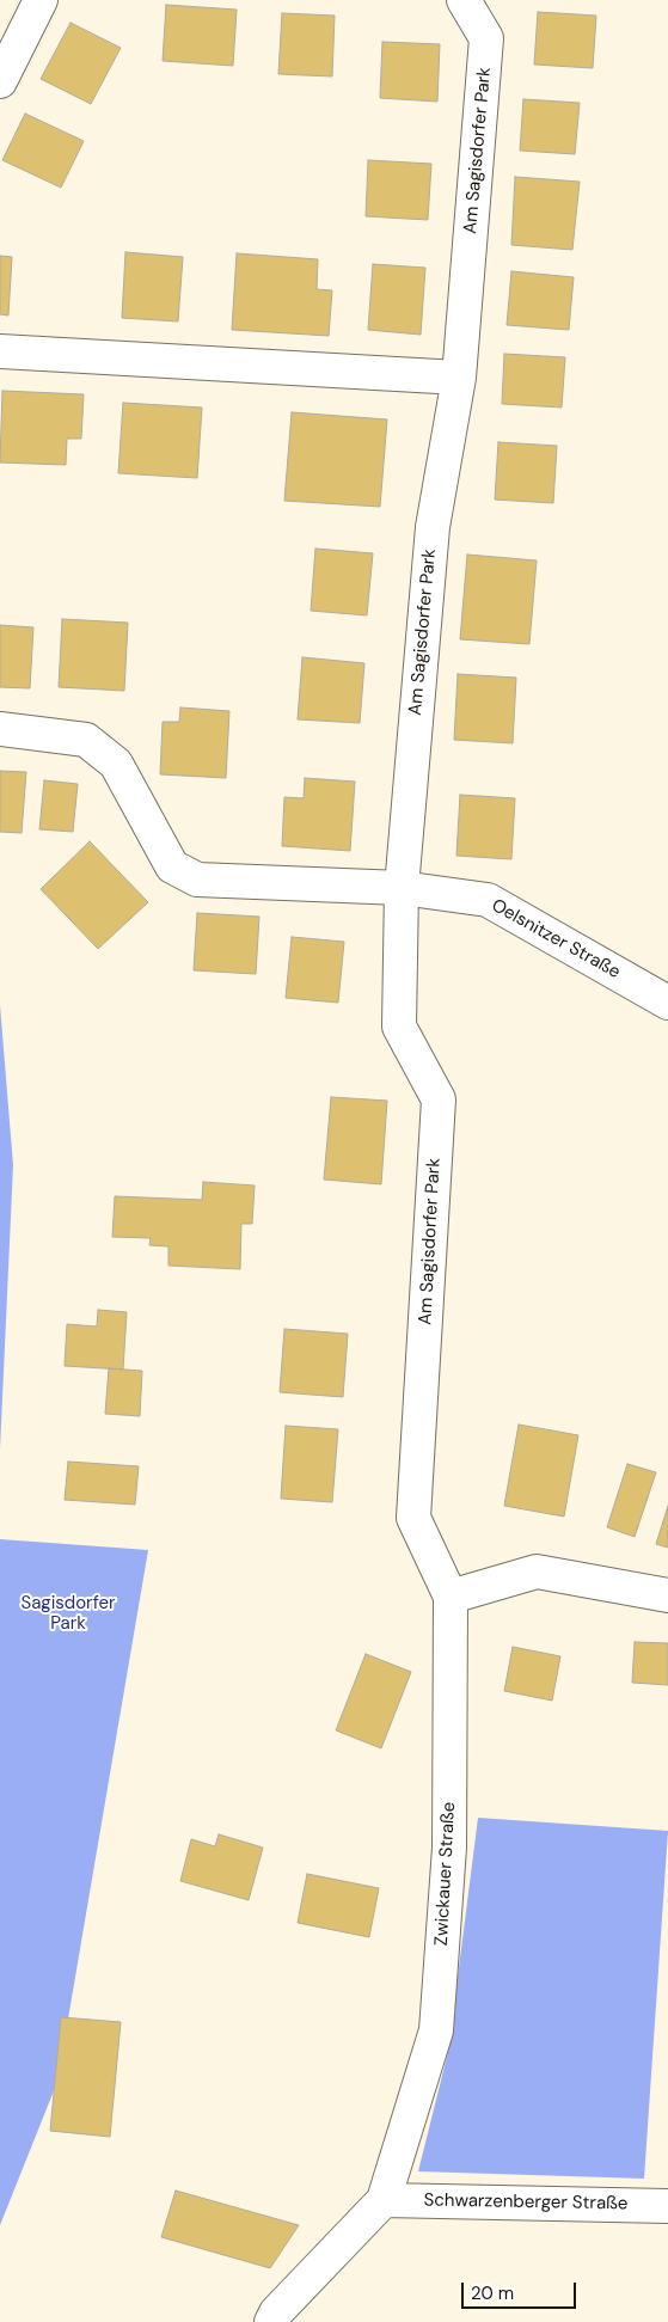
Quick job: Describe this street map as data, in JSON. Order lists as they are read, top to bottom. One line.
{"streets":{"street":["Am Sagisdorfer Park","Oelsnitzer Straße","Zwickauer Straße","Schwarzenberger Straße"]},"crossings":[["Am Sagisdorfer Park","Oelsnitzer Straße"],["Am Sagisdorfer Park","Zwickauer Straße"],["Zwickauer Straße","Schwarzenberger Straße"]],"parks":["Sagisdorfer Park"],"scale_bar":"20 m"}
